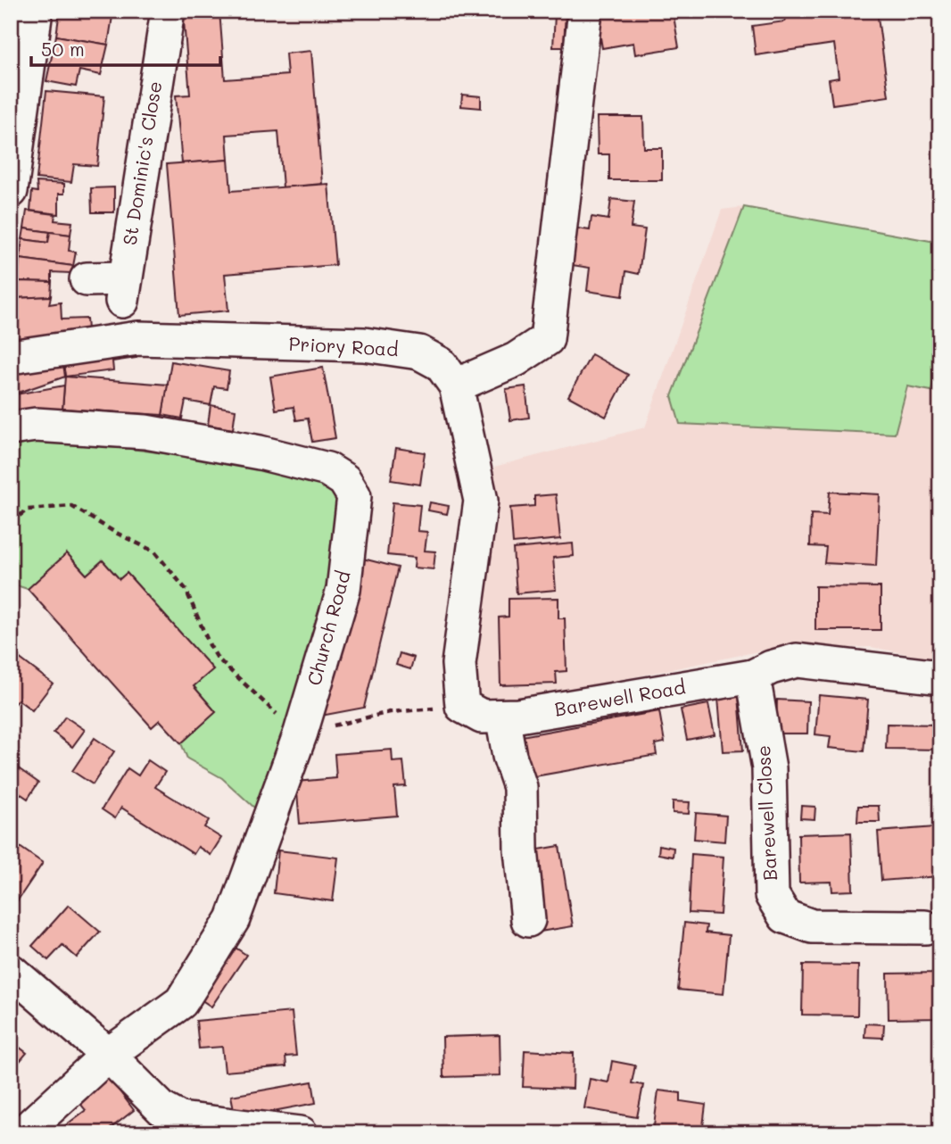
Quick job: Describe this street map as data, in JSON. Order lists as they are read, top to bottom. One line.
{"streets":{"street":["St Dominic's Close","Priory Road","Church Road","Barewell Road","Barewell Close"]},"crossings":[["Barewell Road","Barewell Close"]],"scale_bar":"50 m"}
